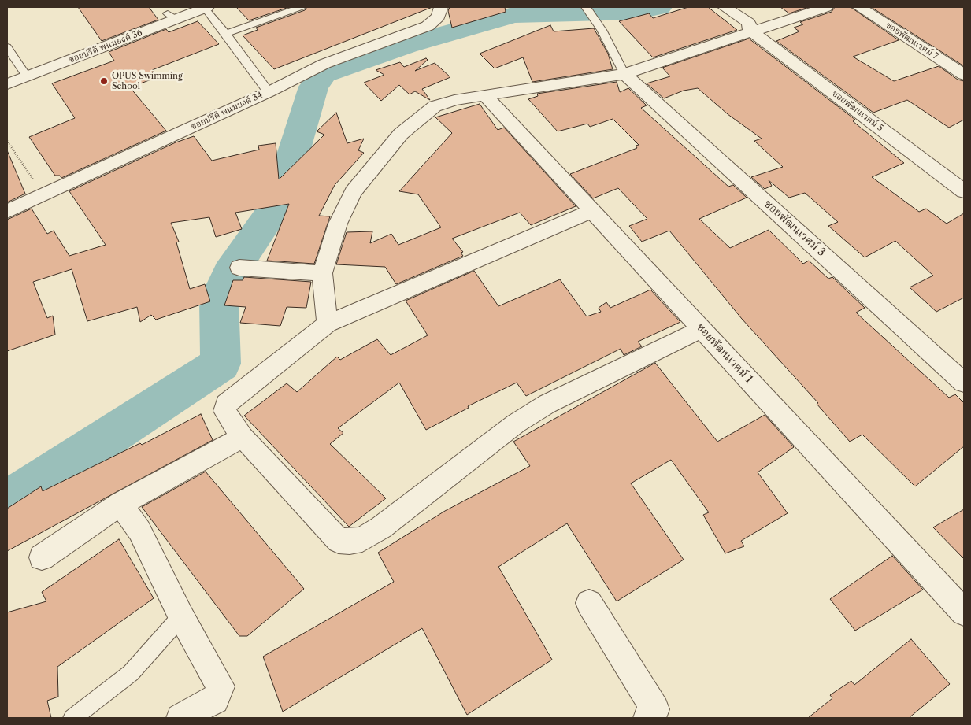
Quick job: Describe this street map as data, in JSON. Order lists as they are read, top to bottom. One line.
{"streets":{"street":["ซอยพัฒนเวศม์ 7","ซอยปรีดี พนมยงค์ 36","ซอยปรีดี พนมยงค์ 34","ซอยพัฒนเวศม์ 5","ซอยพัฒนเวศม์ 3","ซอยพัฒนเวศม์ 1"]},"places":["OPUS Swimming School"]}
